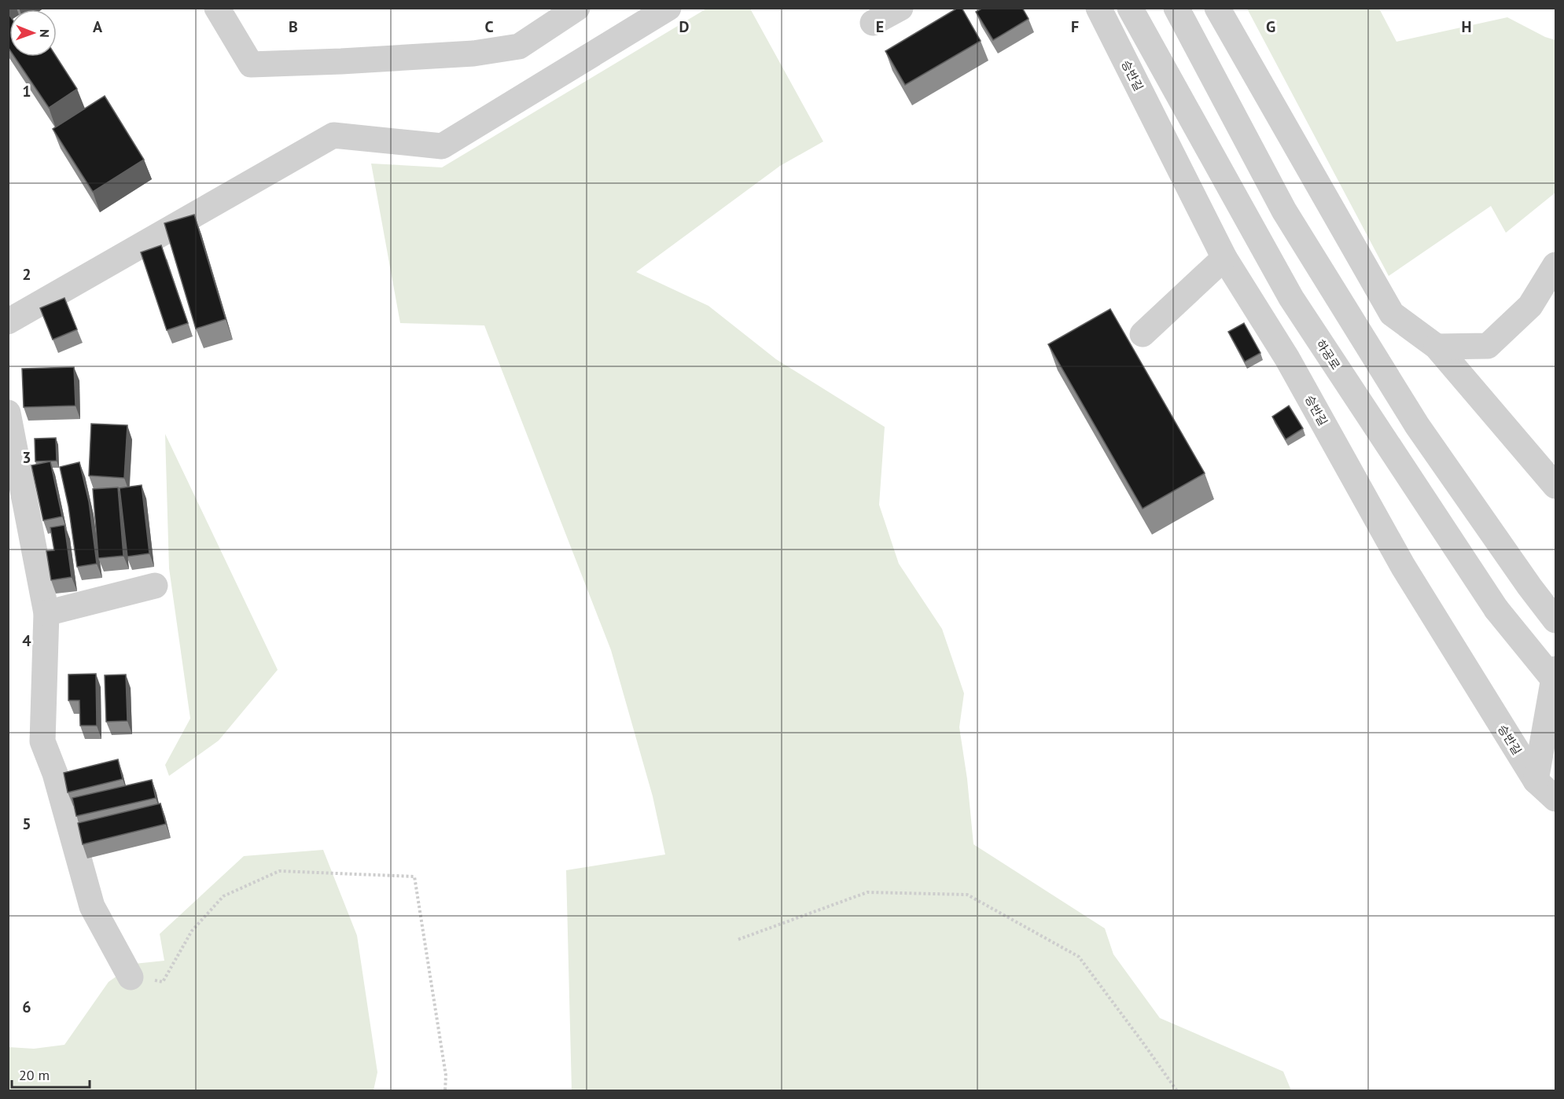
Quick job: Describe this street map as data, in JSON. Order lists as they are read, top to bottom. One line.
{"streets":{"street":["승반길","하공로"]},"scale_bar":"20 m","north":"right","grid":{"columns":["A","B","C","D","E","F","G","H"],"rows":["1","2","3","4","5","6"]}}
